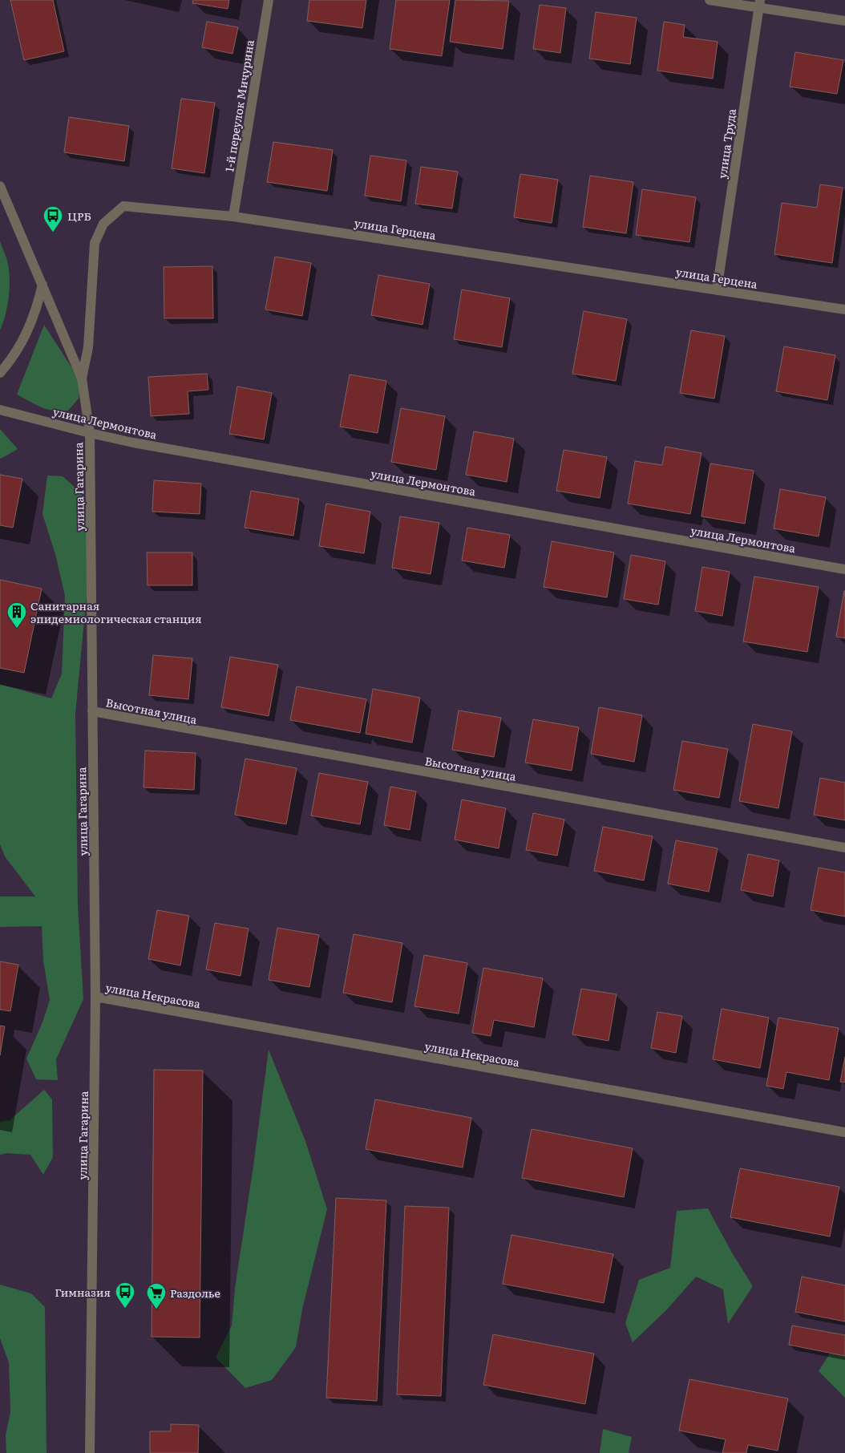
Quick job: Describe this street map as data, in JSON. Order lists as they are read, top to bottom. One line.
{"streets":{"street":["1-й переулок Мичурина","улица Труда","улица Герцена","улица Лермонтова","улица Гагарина","Высотная улица","улица Некрасова"]},"crossings":[["1-й переулок Мичурина","улица Герцена"],["улица Труда","улица Герцена"],["улица Герцена","улица Гагарина"],["улица Лермонтова","улица Гагарина"],["улица Гагарина","Высотная улица"],["улица Гагарина","улица Некрасова"]],"places":{"bus stop":["ЦРБ","Гимназия"],"building":["Санитарная эпидемиологическая станция"],"supermarket":["Раздолье"]}}
